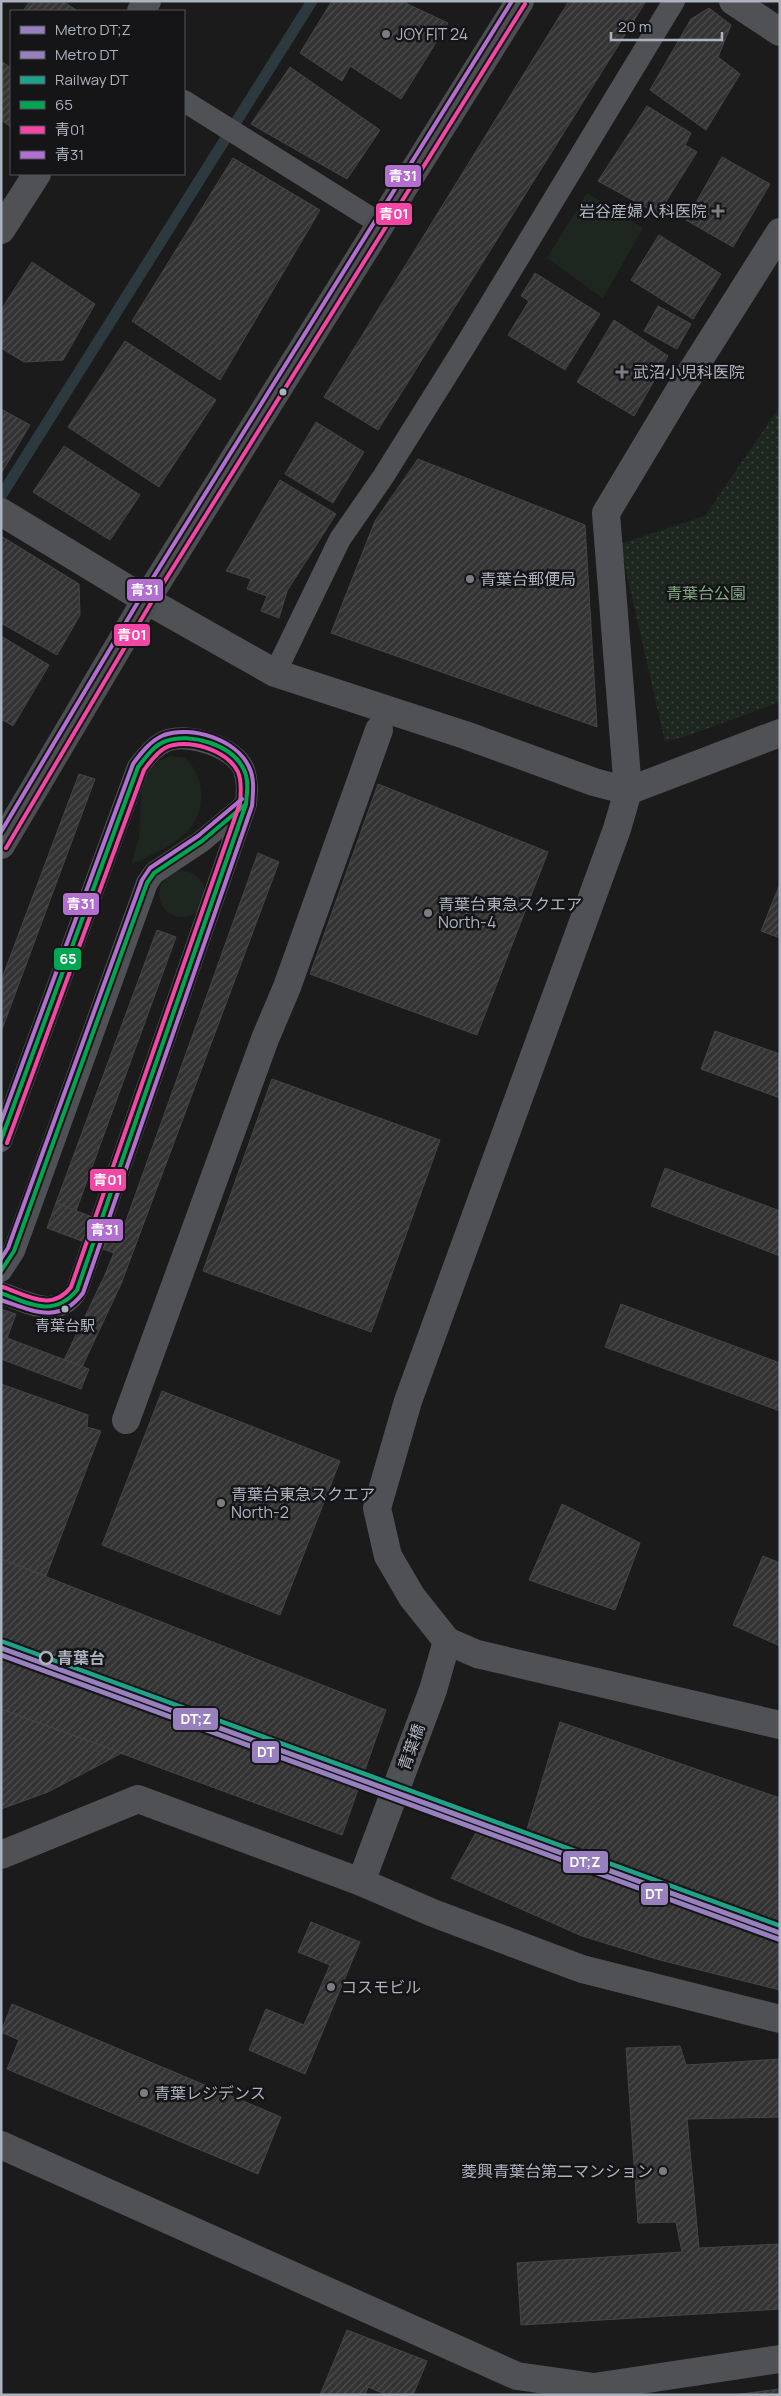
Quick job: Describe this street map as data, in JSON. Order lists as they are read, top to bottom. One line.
{"streets":{"street":["青葉橋"]},"parks":["青葉台公園"],"places":{"other":["JOY FIT 24","青葉台郵便局","青葉台東急スクエア North-4","青葉台駅","青葉台東急スクエア North-2","青葉台","コスモビル","青葉レジデンス","菱興青葉台第二マンション"],"health":["岩谷産婦人科医院","武沼小児科医院"]},"lines":["transit line 青31","transit line 青01","transit line 65","rail line DT","metro line DT;Z","metro line DT"],"legend":["Metro DT;Z","Metro DT","Railway DT","65","青01","青31"],"scale_bar":"20 m"}
